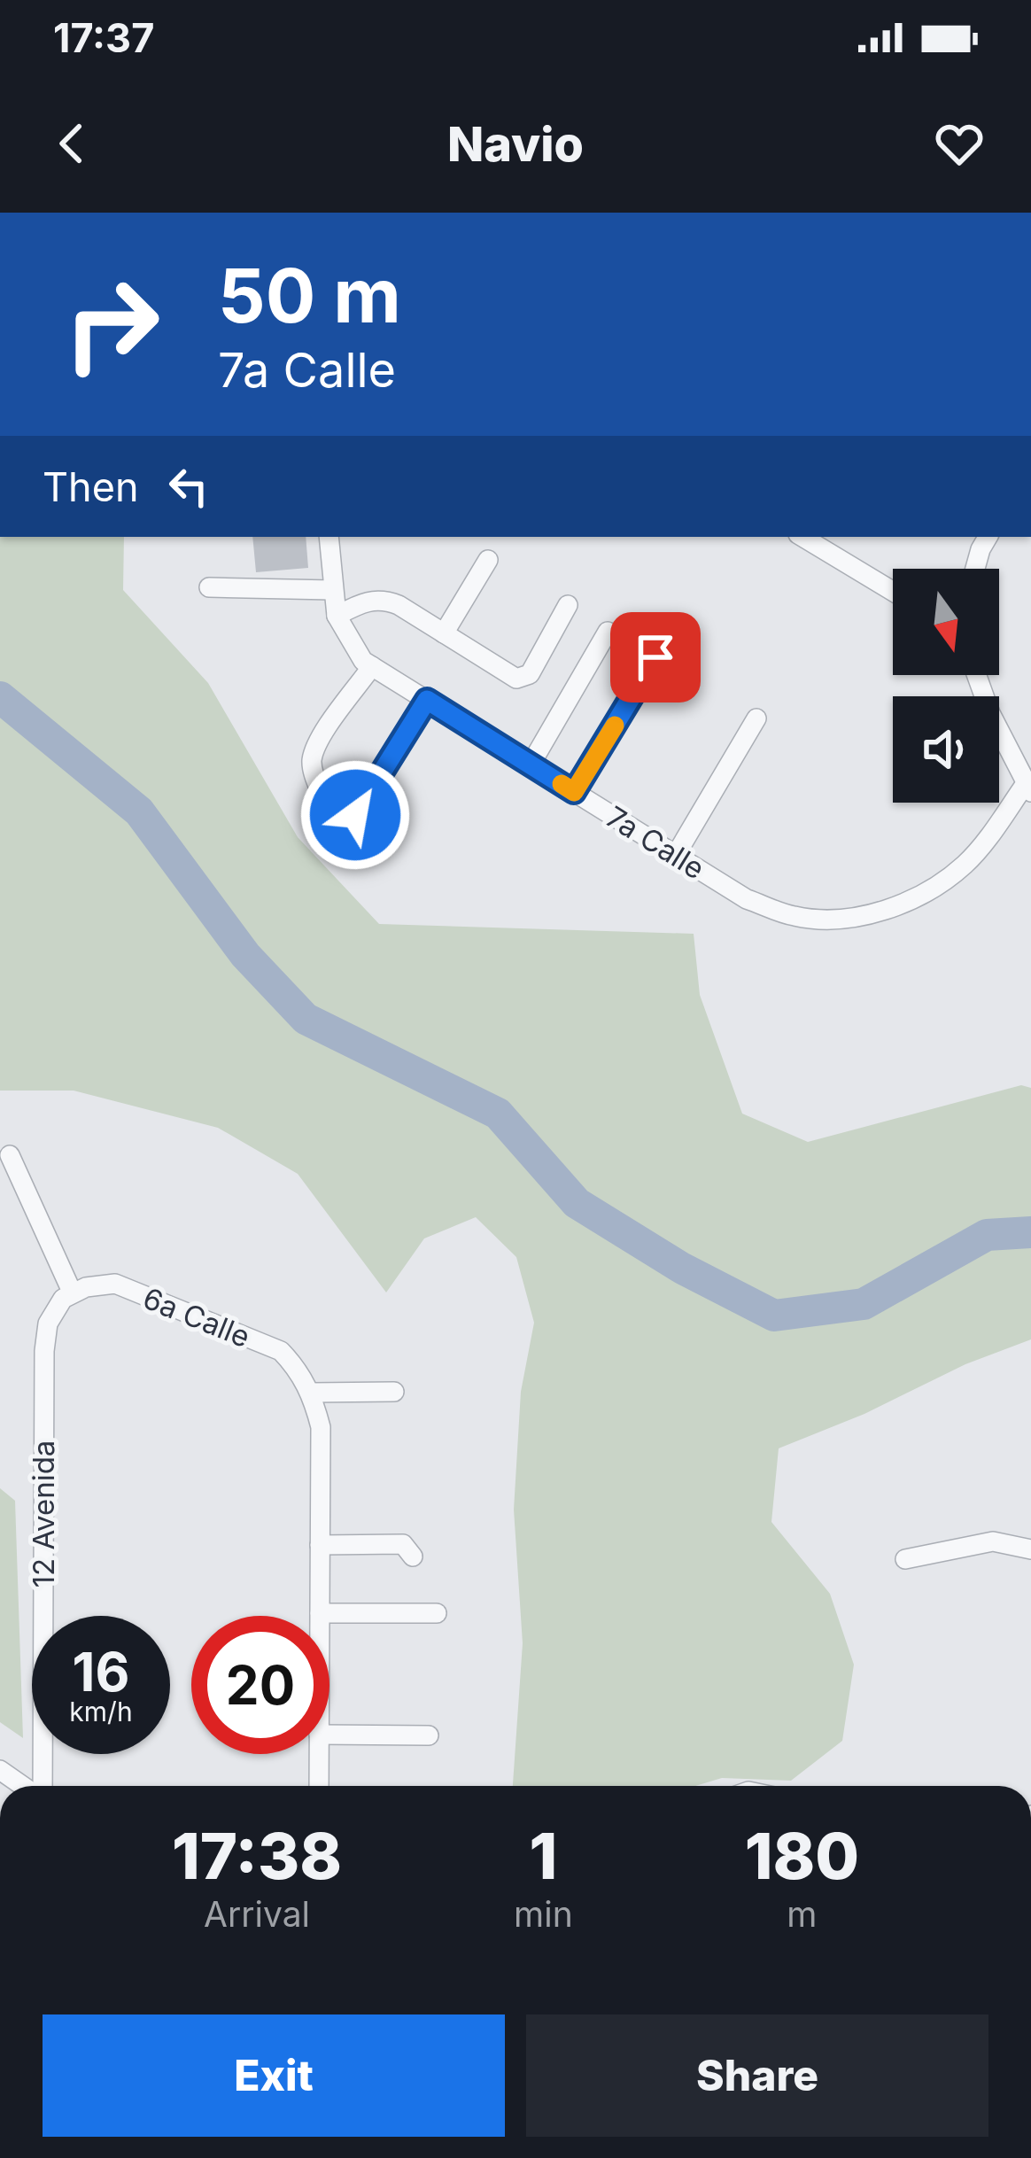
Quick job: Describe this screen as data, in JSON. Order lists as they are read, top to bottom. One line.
{"streets":{"street":["7a Calle","6a Calle","12 Avenida"]},"crossings":[["6a Calle","12 Avenida"]],"north":"bottom","page":{"status":"17:37","header":"Navio","turn":["50 m","7a Calle"],"then":"Then","speed":"16 km/h","limit":"20","eta":["17:38","Arrival","1","min","180","m"],"buttons":["Exit","Share"]}}
